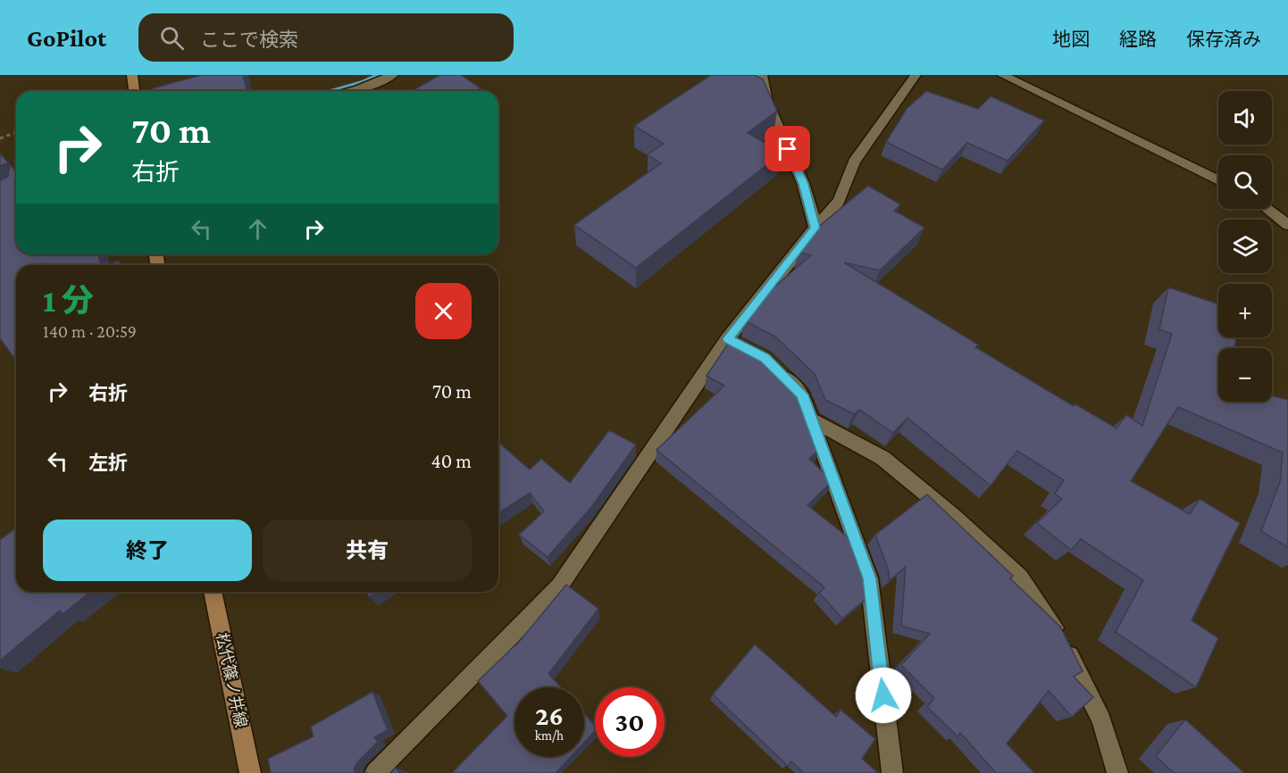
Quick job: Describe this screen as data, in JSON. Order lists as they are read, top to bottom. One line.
{"streets":{"main road":["松代篠ノ井線"]},"page":{"header":"GoPilot","search":"ここで検索","nav":["地図","経路","保存済み"],"map_buttons":["+","−"],"turn":["70 m","右折"],"heading":["1 分","140 m · 20:59"],"list":[{"name":"右折","value":"70 m"},{"name":"左折","value":"40 m"}],"buttons":["終了","共有"],"speed":"26 km/h","limit":"30"}}
